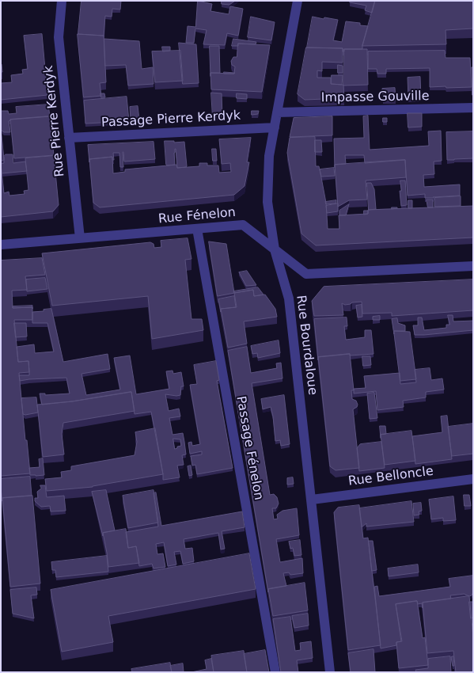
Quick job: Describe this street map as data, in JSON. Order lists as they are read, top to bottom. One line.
{"streets":{"street":["Impasse Gouville","Passage Pierre Kerdyk","Rue Pierre Kerdyk","Rue Fénelon","Rue Bourdaloue","Passage Fénelon","Rue Belloncle"]},"crossings":[["Impasse Gouville","Rue Bourdaloue"],["Passage Pierre Kerdyk","Rue Pierre Kerdyk"],["Passage Pierre Kerdyk","Rue Bourdaloue"],["Rue Pierre Kerdyk","Rue Fénelon"],["Rue Fénelon","Rue Bourdaloue"],["Rue Fénelon","Passage Fénelon"],["Rue Bourdaloue","Rue Belloncle"]]}
